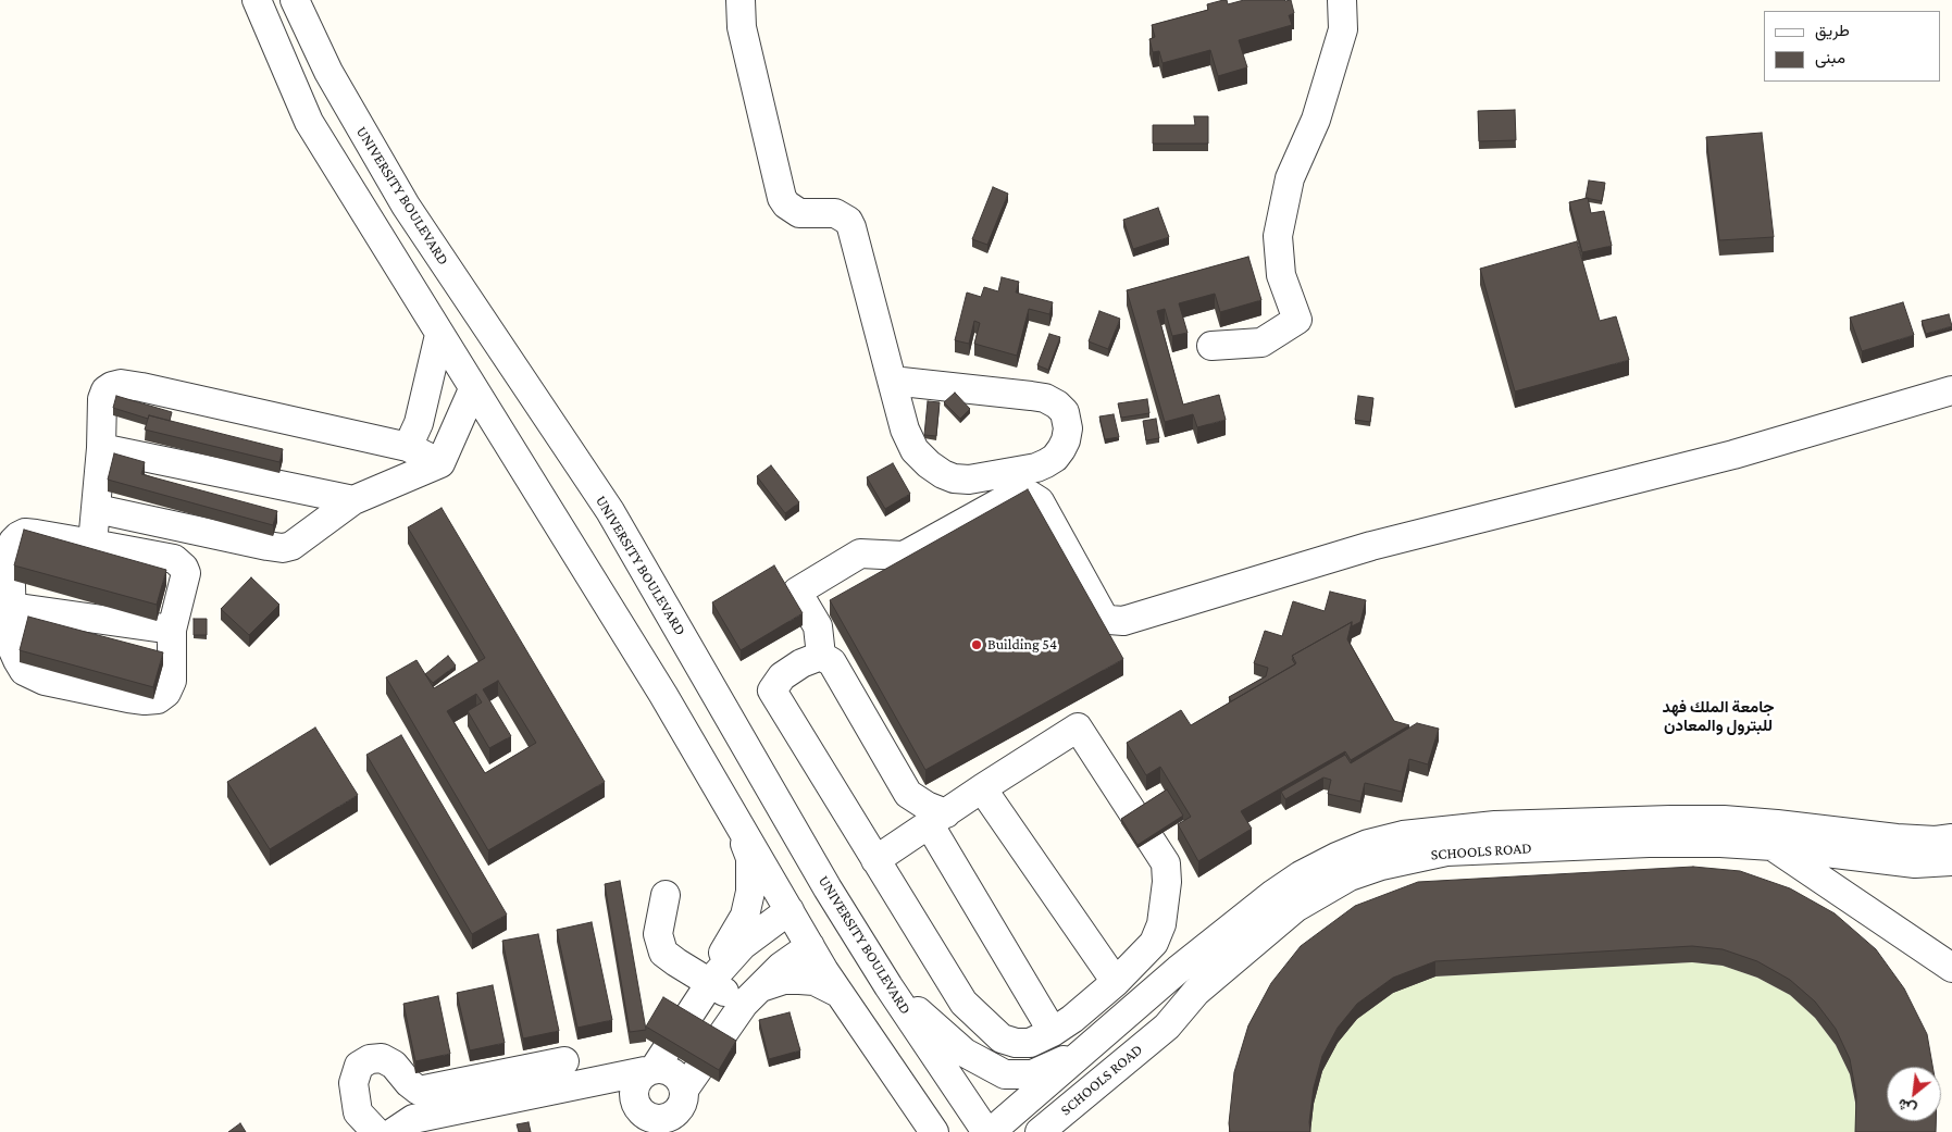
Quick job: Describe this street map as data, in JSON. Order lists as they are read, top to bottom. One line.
{"streets":{"street":["UNIVERSITY BOULEVARD","SCHOOLS ROAD"]},"districts":["جامعة الملك فهد للبترول والمعادن"],"places":["Building 54"],"legend":["طريق","مبنى"],"north":"bottom left"}
